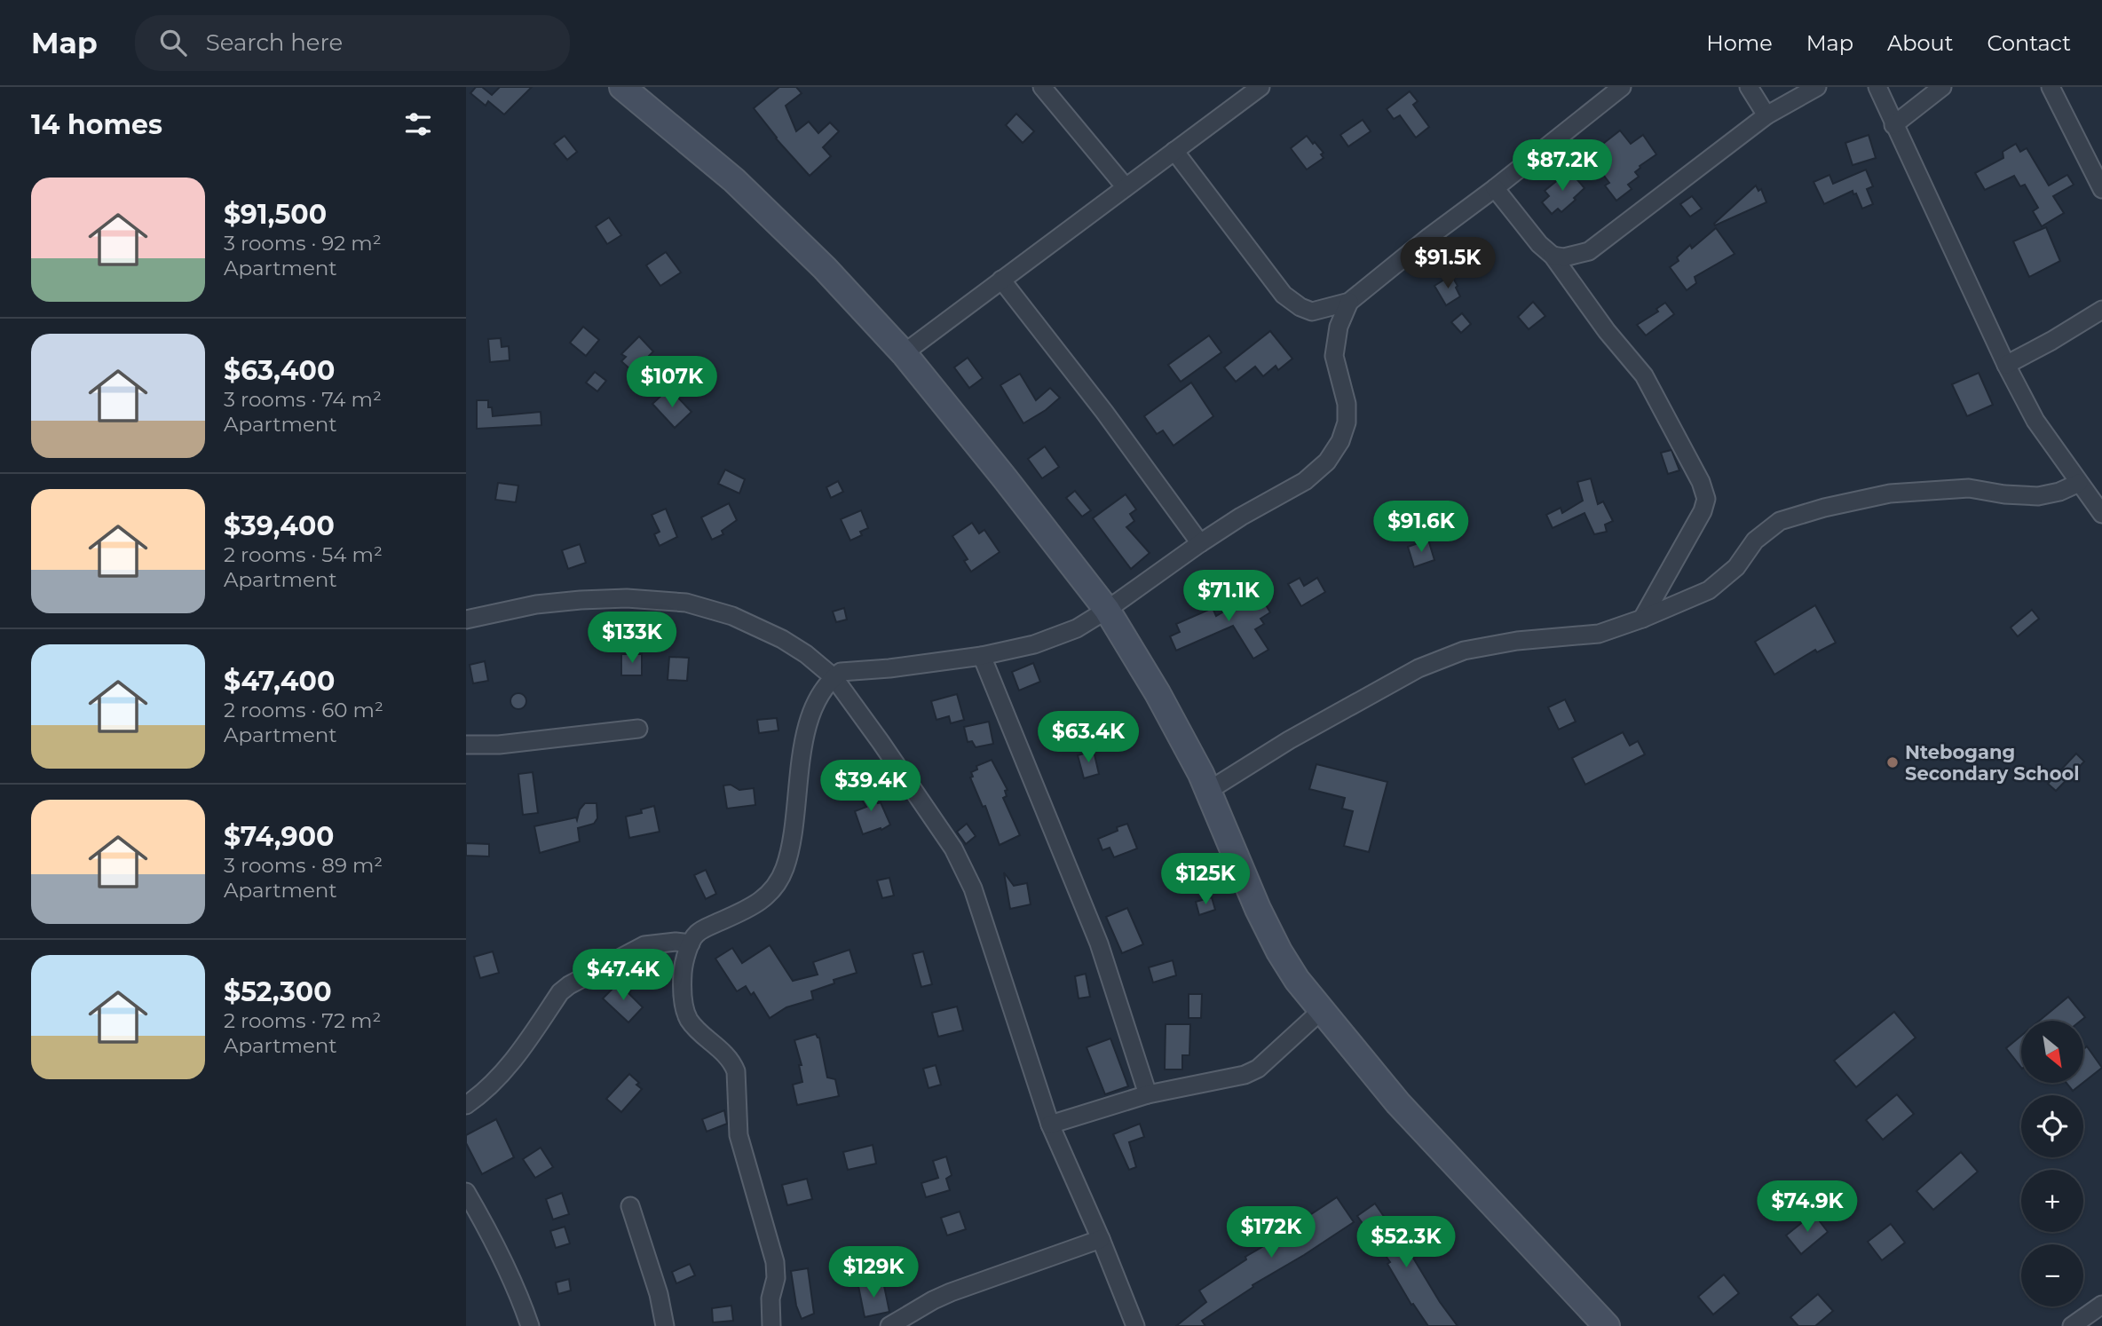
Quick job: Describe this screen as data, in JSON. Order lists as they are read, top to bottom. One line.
{"places":["Ntebogang Secondary School"],"north":"bottom right","page":{"header":"Map","search":"Search here","nav":["Home","Map","About","Contact"],"heading":"14 homes","price":["$87.2K","$91.5K","$107K","$91.6K","$71.1K","$133K","$63.4K","$39.4K","$125K","$47.4K","$74.9K","$172K","$52.3K","$129K"],"list":[{"name":"$91,500","note":"3 rooms · 92 m² · Apartment"},{"name":"$63,400","note":"3 rooms · 74 m² · Apartment"},{"name":"$39,400","note":"2 rooms · 54 m² · Apartment"},{"name":"$47,400","note":"2 rooms · 60 m² · Apartment"},{"name":"$74,900","note":"3 rooms · 89 m² · Apartment"},{"name":"$52,300","note":"2 rooms · 72 m² · Apartment"}],"map_buttons":["+","−"]}}
